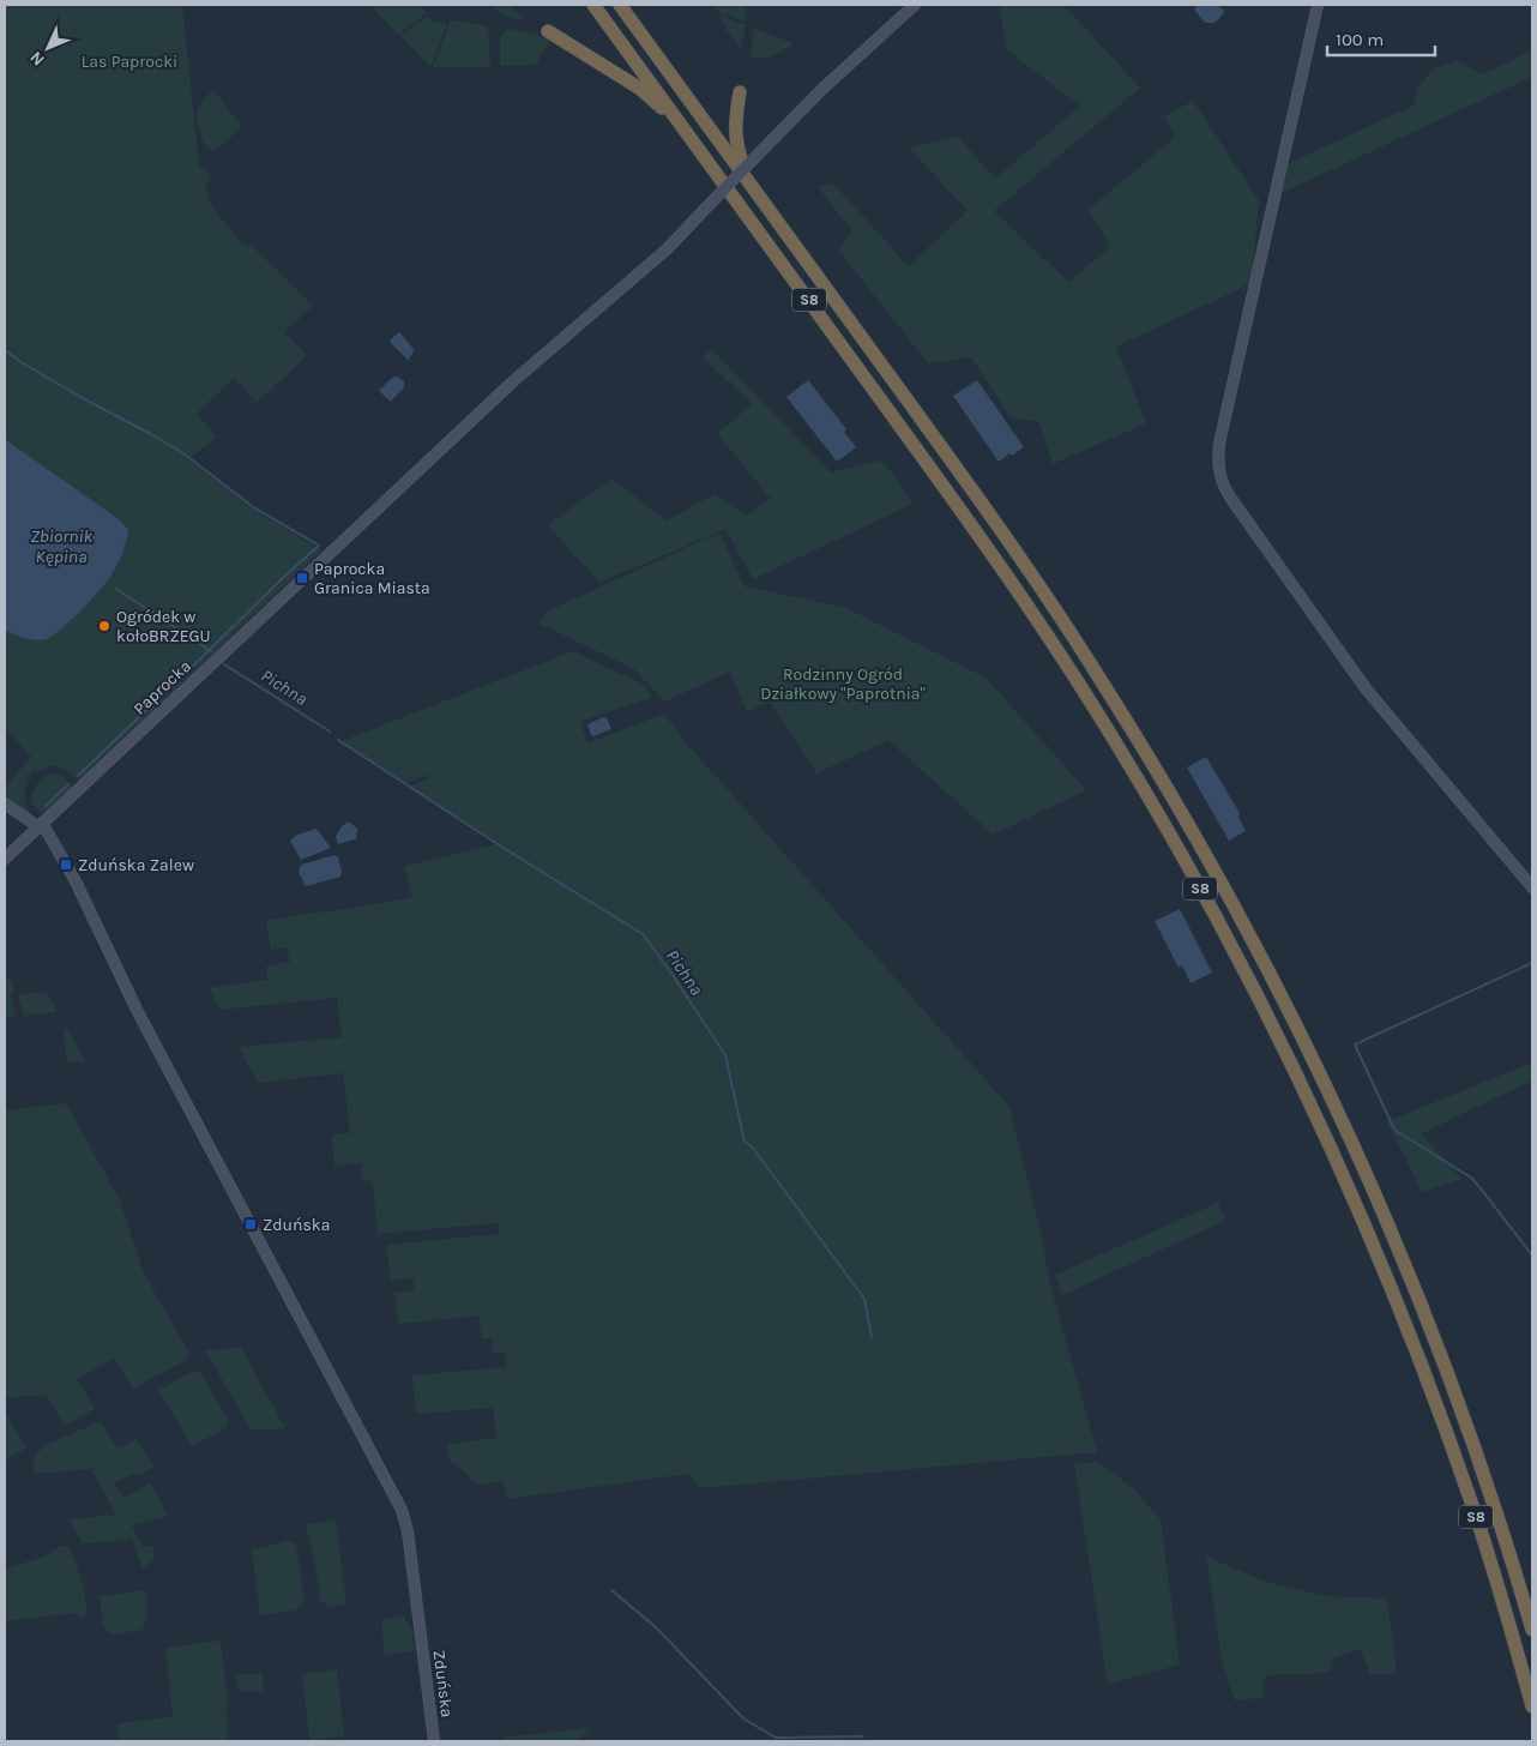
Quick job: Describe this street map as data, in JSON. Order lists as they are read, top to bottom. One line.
{"streets":{"highway":["S8"],"street":["Paprocka","Zduńska"]},"crossings":[["Paprocka","Zduńska"]],"water":["Zbiornik Kępina","Pichna"],"parks":["Las Paprocki","Rodzinny Ogród Działkowy \"Paprotnia\""],"places":{"transit":["Paprocka Granica Miasta","Zduńska Zalew","Zduńska"],"other":["Ogródek w kołoBRZEGU"]},"scale_bar":"100 m","north":"bottom left"}
